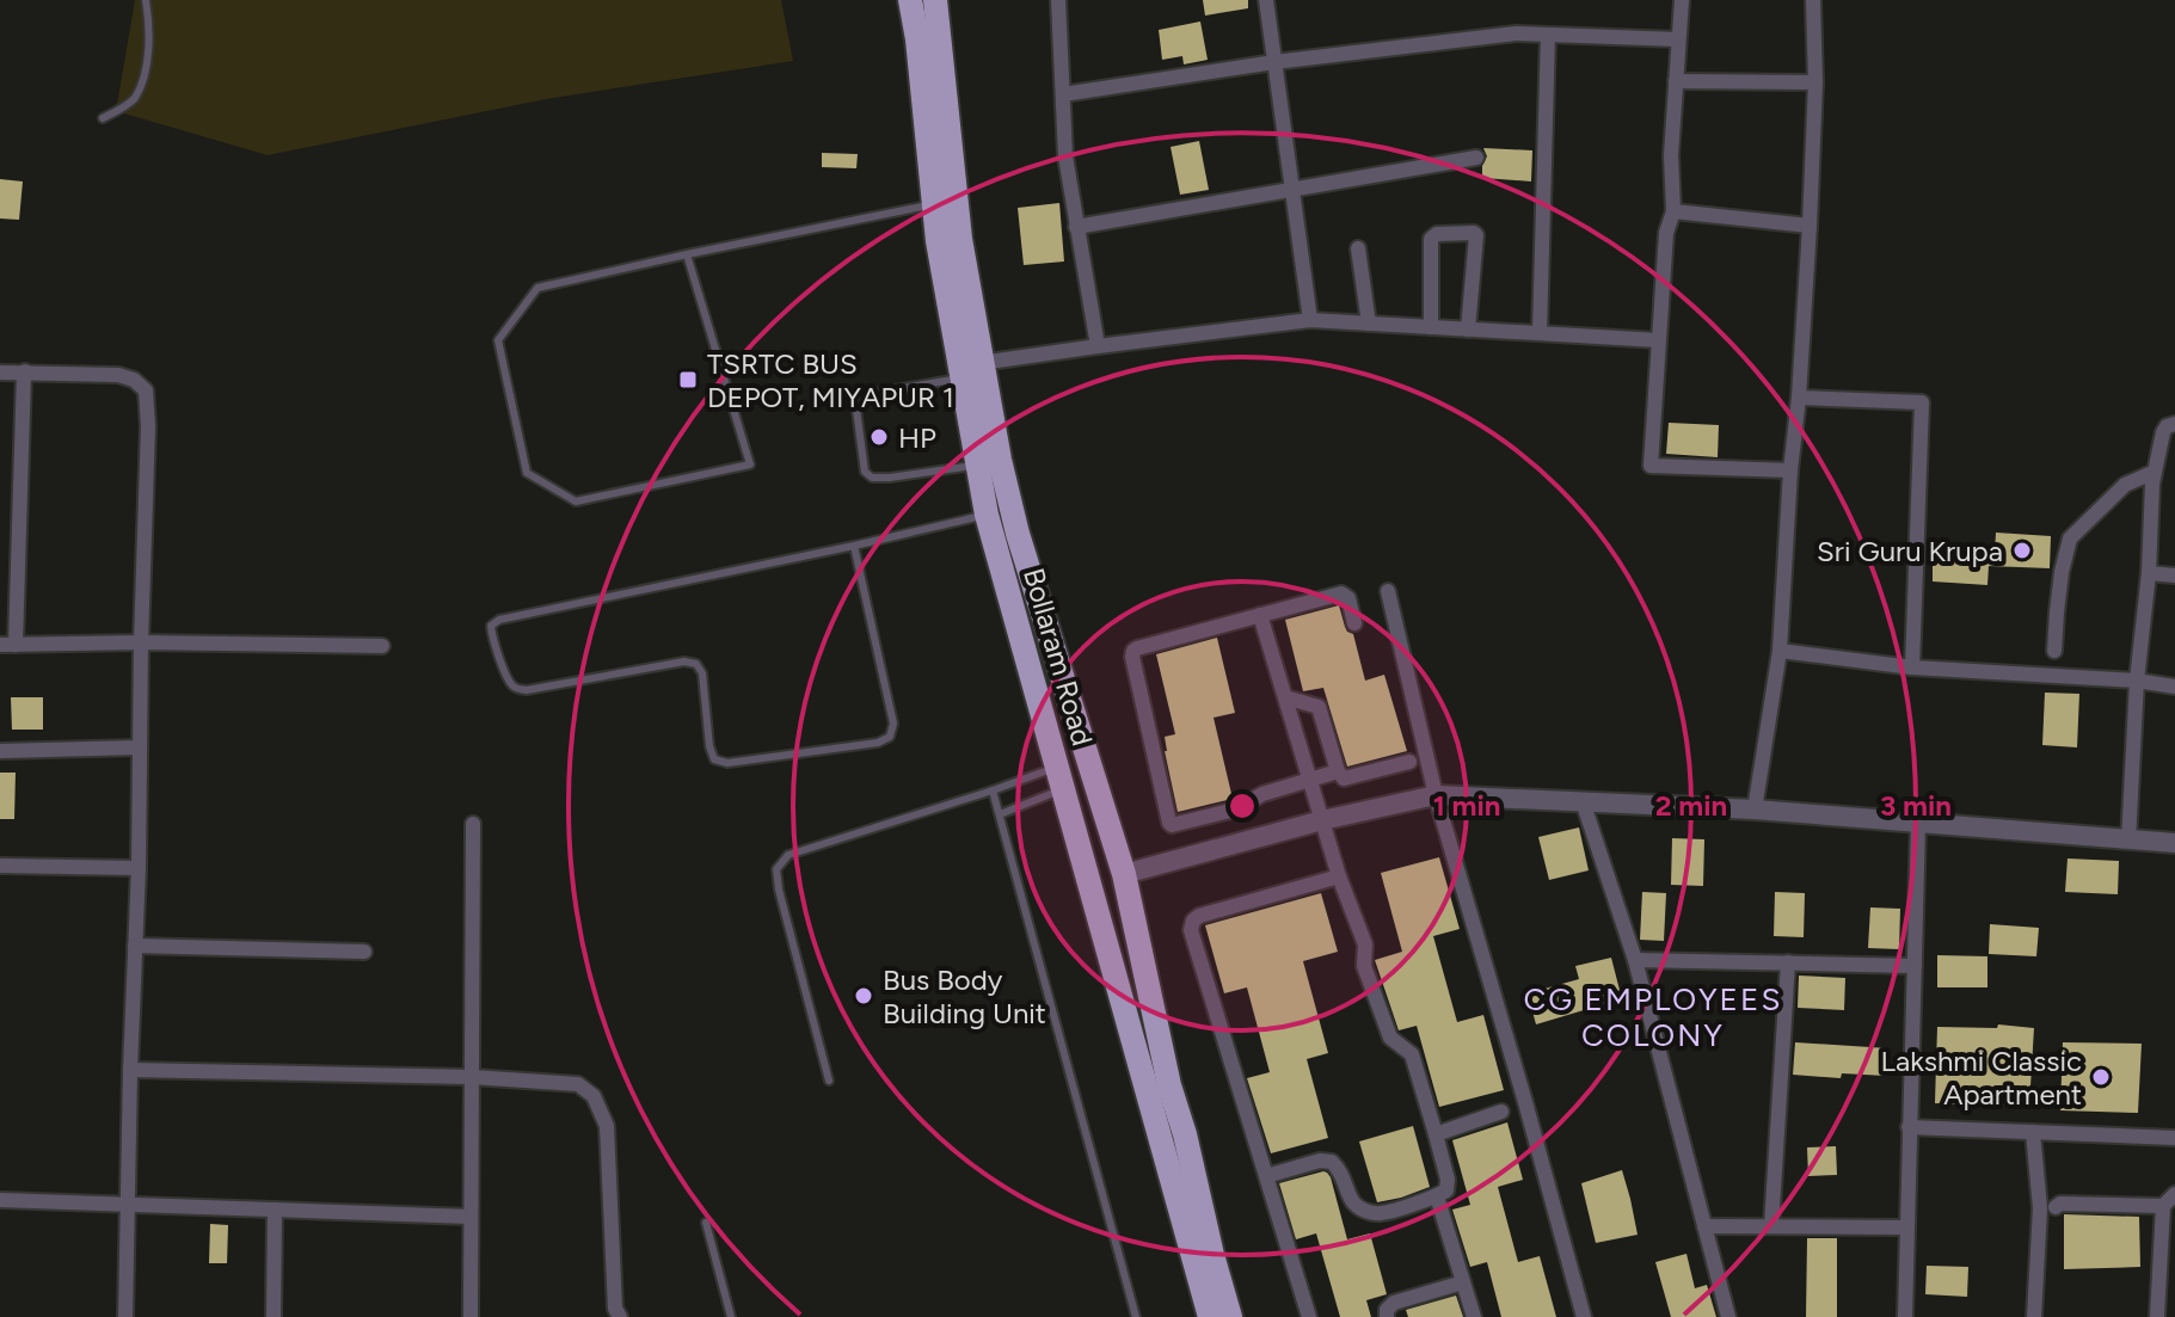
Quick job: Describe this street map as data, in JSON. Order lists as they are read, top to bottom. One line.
{"streets":{"main road":["Bollaram Road"]},"districts":["CG EMPLOYEES COLONY"],"places":{"transit":["TSRTC BUS DEPOT, MIYAPUR 1"],"other":["HP","Sri Guru Krupa","Bus Body Building Unit","Lakshmi Classic Apartment"]},"rings":["1 min","2 min","3 min"]}
